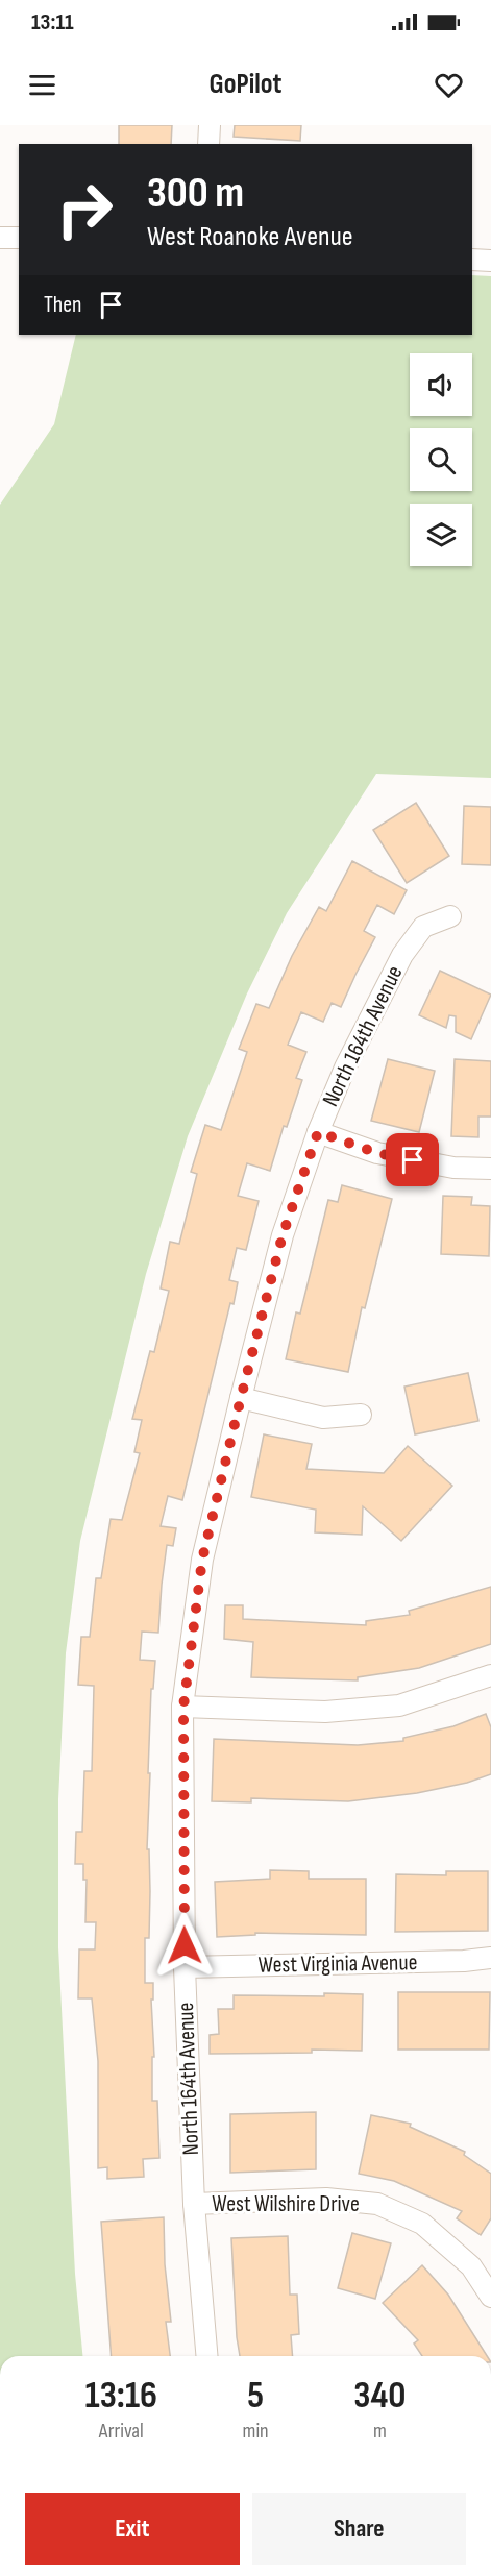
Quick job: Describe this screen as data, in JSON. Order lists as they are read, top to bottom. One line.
{"streets":{"street":["North 164th Avenue","West Virginia Avenue","West Wilshire Drive"]},"crossings":[["North 164th Avenue","West Virginia Avenue"],["North 164th Avenue","West Wilshire Drive"]],"page":{"status":"13:11","header":"GoPilot","turn":["300 m","West Roanoke Avenue"],"then":"Then","eta":["13:16","Arrival","5","min","340","m"],"buttons":["Exit","Share"]}}
